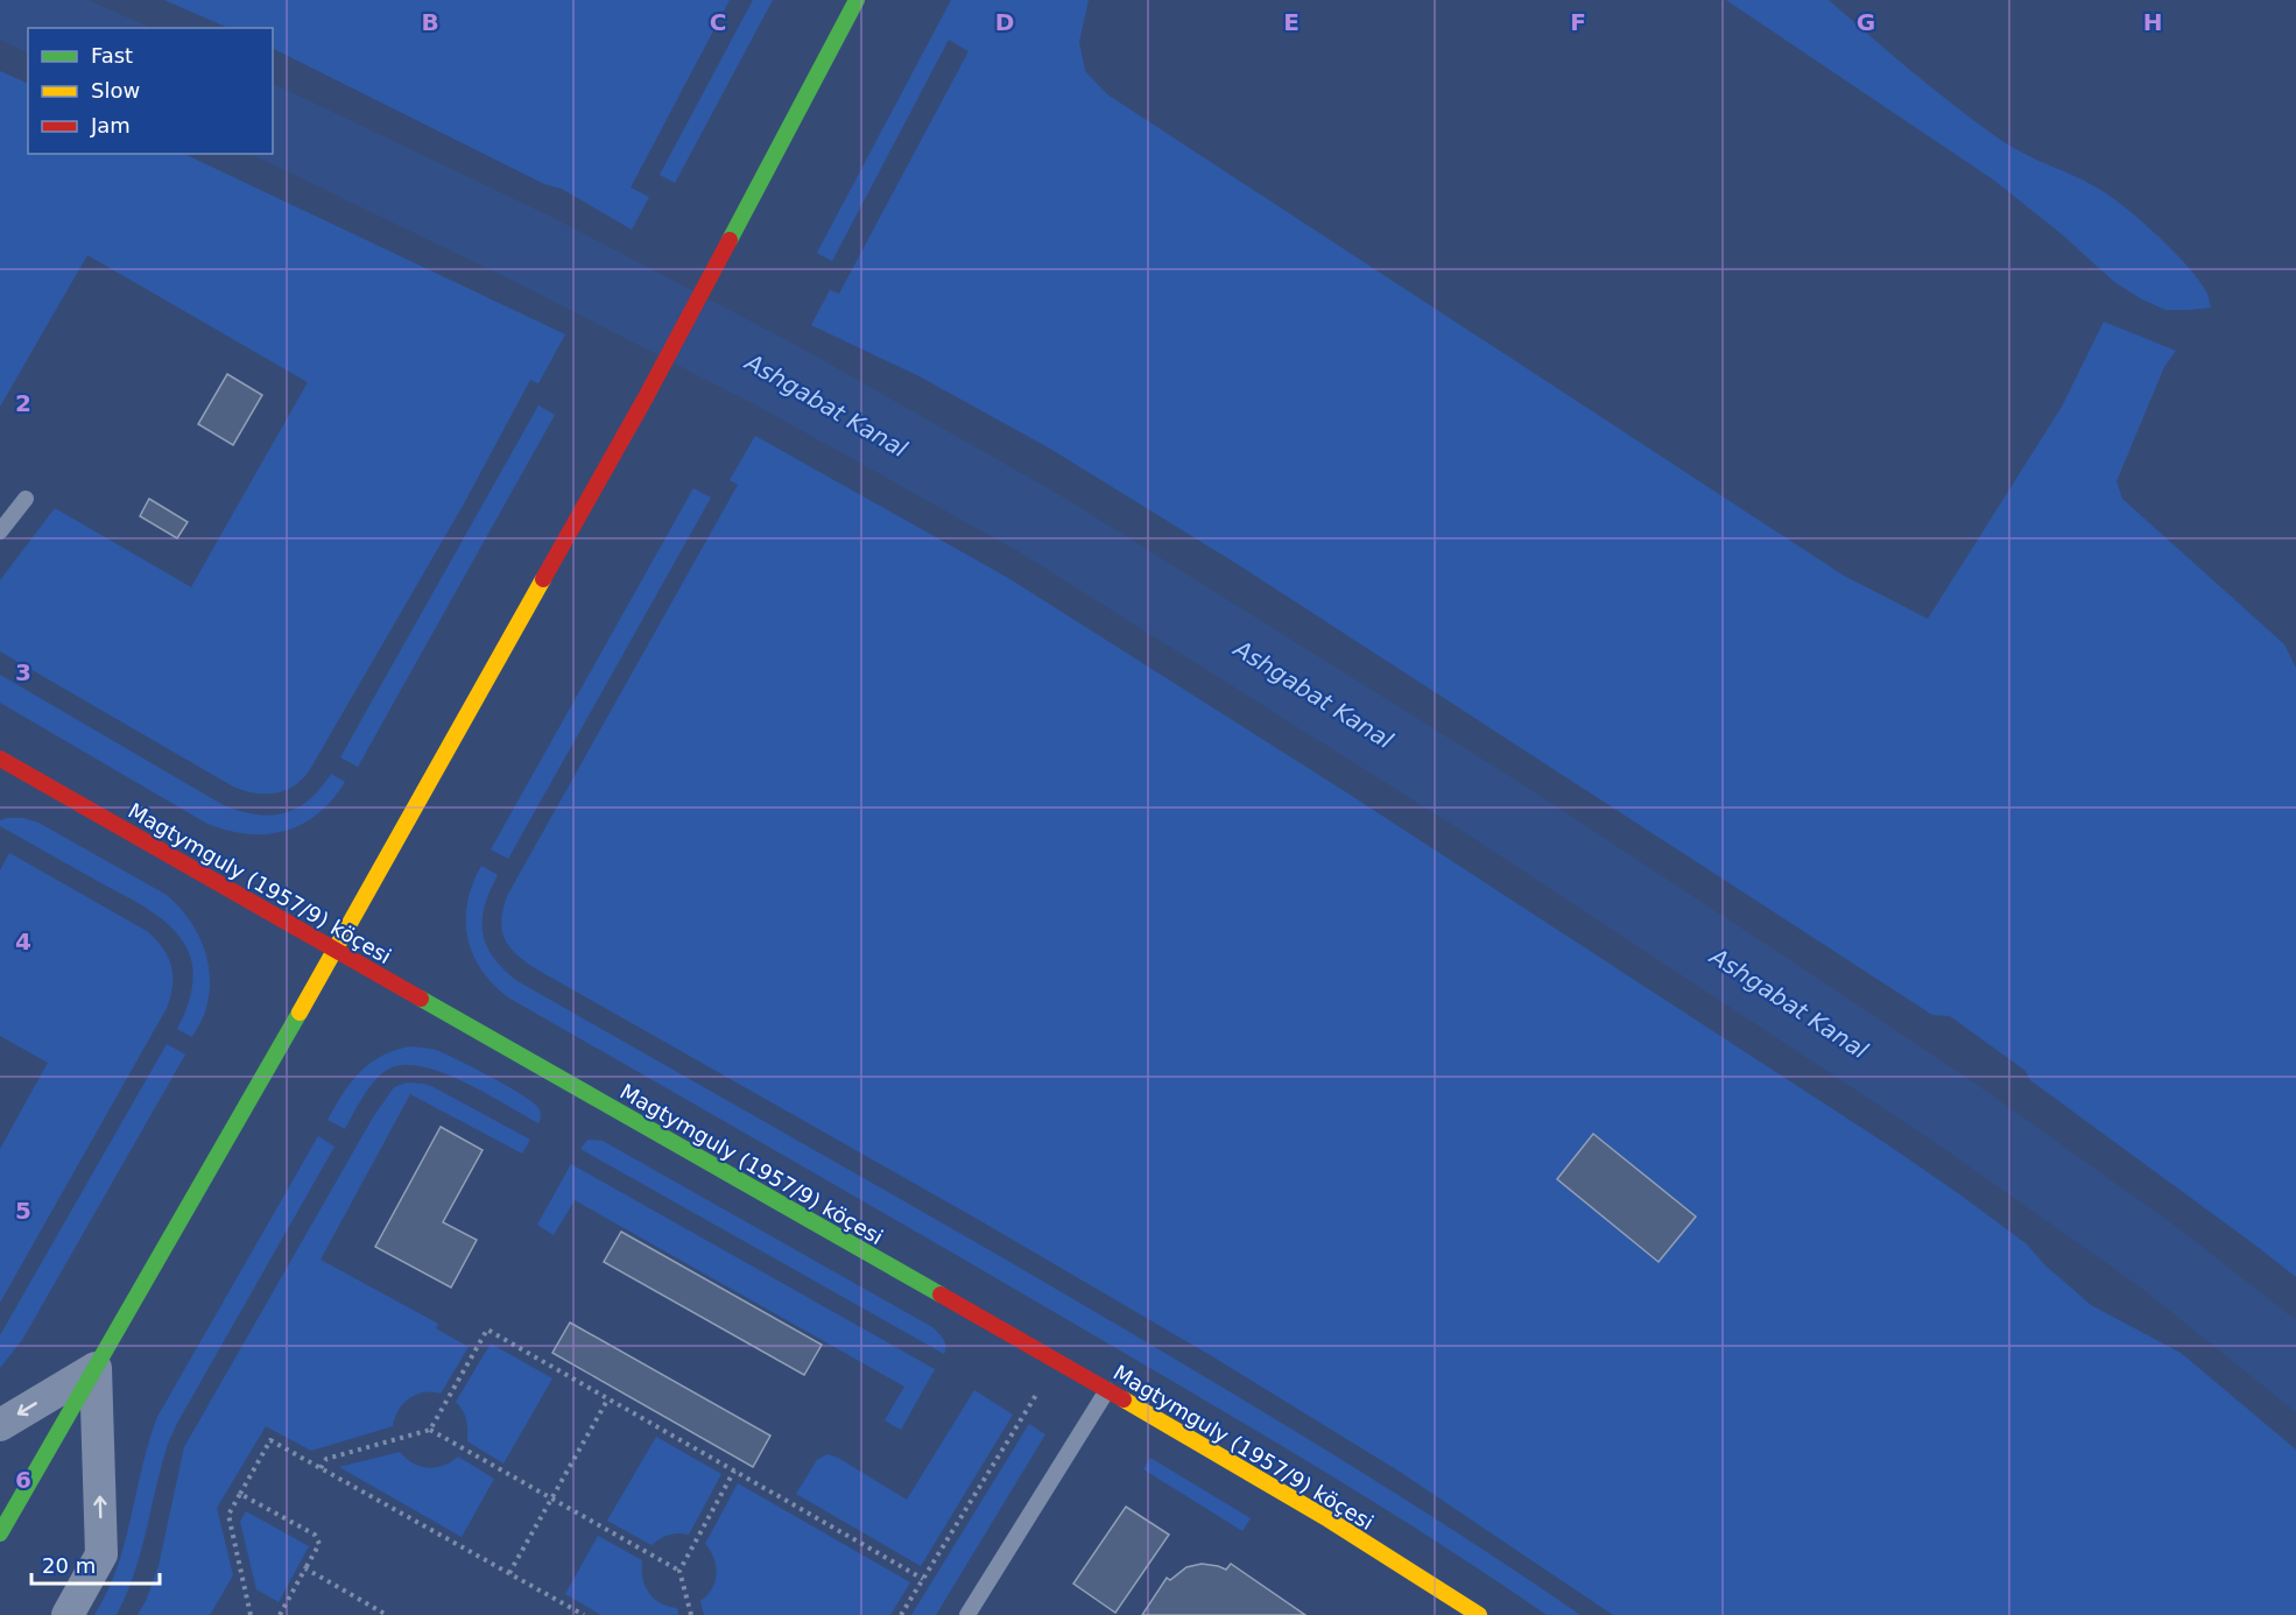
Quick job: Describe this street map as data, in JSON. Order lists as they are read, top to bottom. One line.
{"streets":{"street":["Magtymguly (1957/9) köçesi"]},"water":["Ashgabat Kanal"],"legend":["Fast","Slow","Jam"],"scale_bar":"20 m","grid":{"columns":["B","C","D","E","F","G","H"],"rows":["2","3","4","5","6"]}}
